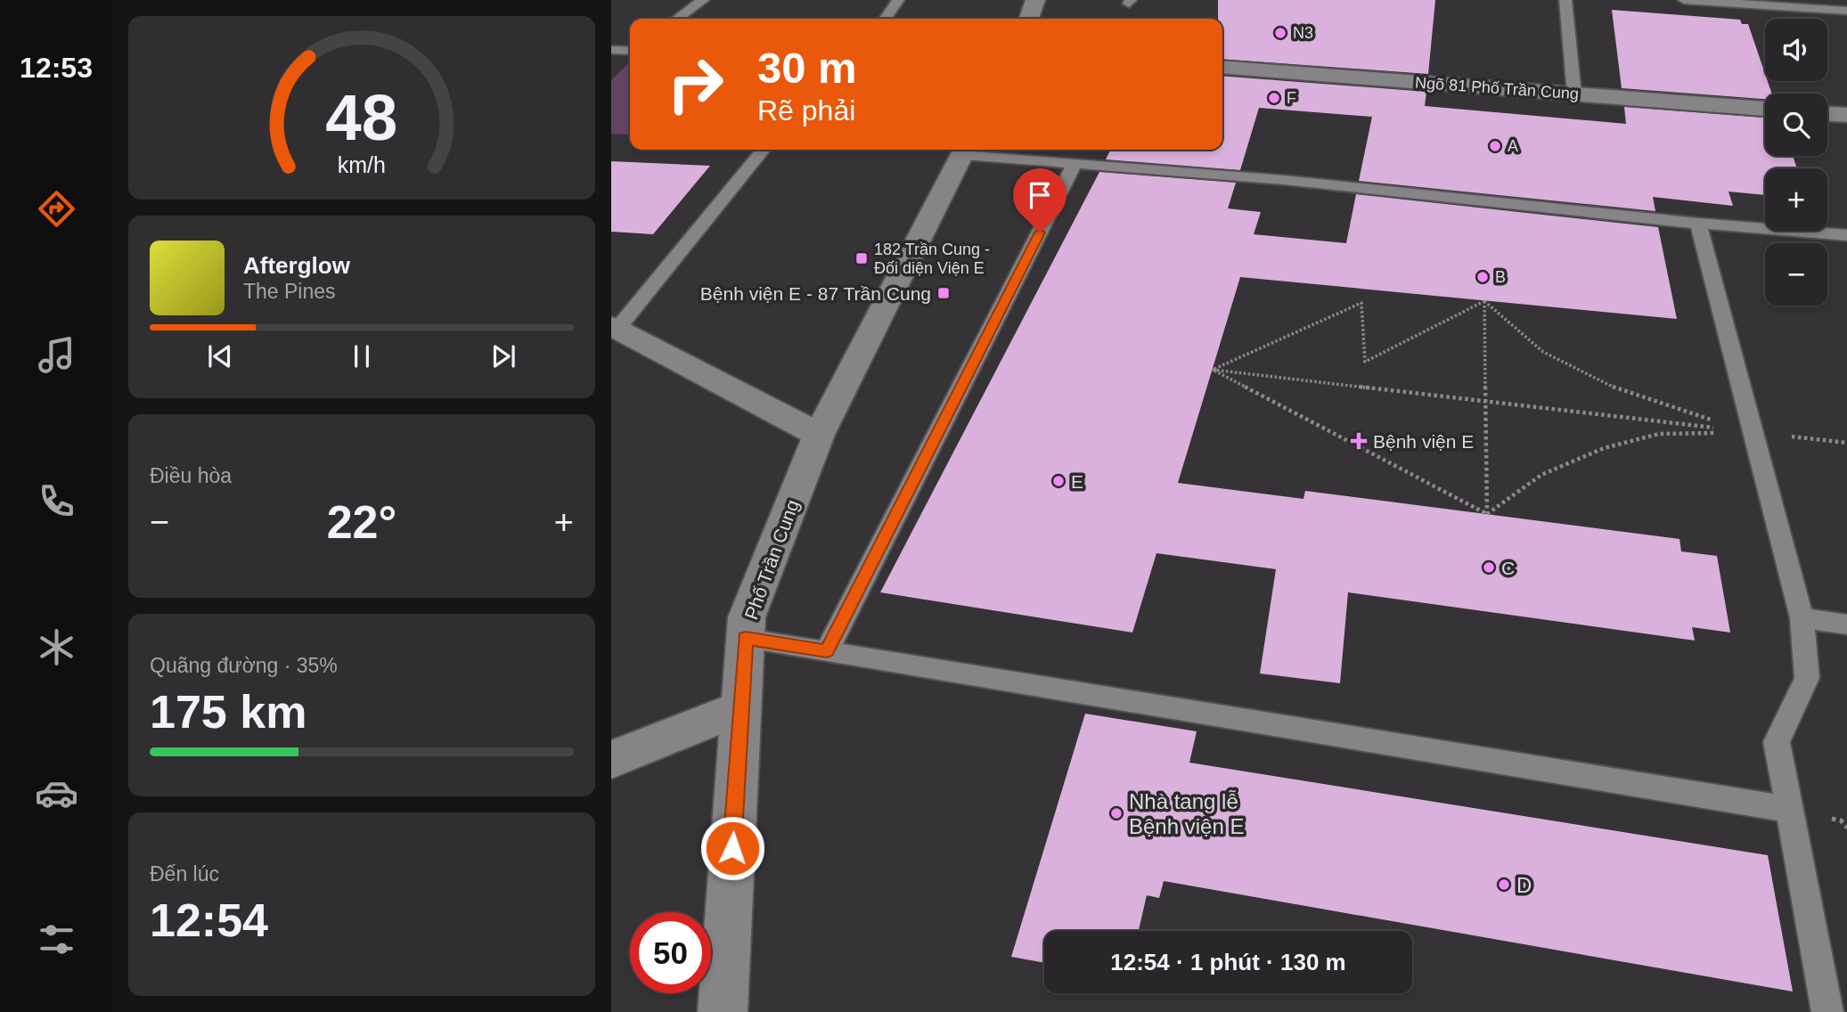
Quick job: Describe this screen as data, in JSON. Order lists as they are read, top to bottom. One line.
{"streets":{"street":["Ngõ 81 Phố Trần Cung","Phố Trần Cung"]},"places":{"other":["N3","F","A","B","E","C","Nhà tang lễ Bệnh viện E","D"],"transit":["182 Trần Cung - Đối diện Viện E","Bệnh viện E - 87 Trần Cung"],"health":["Bệnh viện E"]},"page":{"tabs":"12:53","map_buttons":["+","−"],"turn":["30 m","Rẽ phải"],"song":["Afterglow","The Pines"],"tile":["Điều hòa",["Quãng đường · 35%","175 km"],["Đến lúc","12:54"]],"heat":["−","22°","+"],"limit":"50","trip":"12:54 · 1 phút · 130 m","gauge":["48","km/h"]}}
